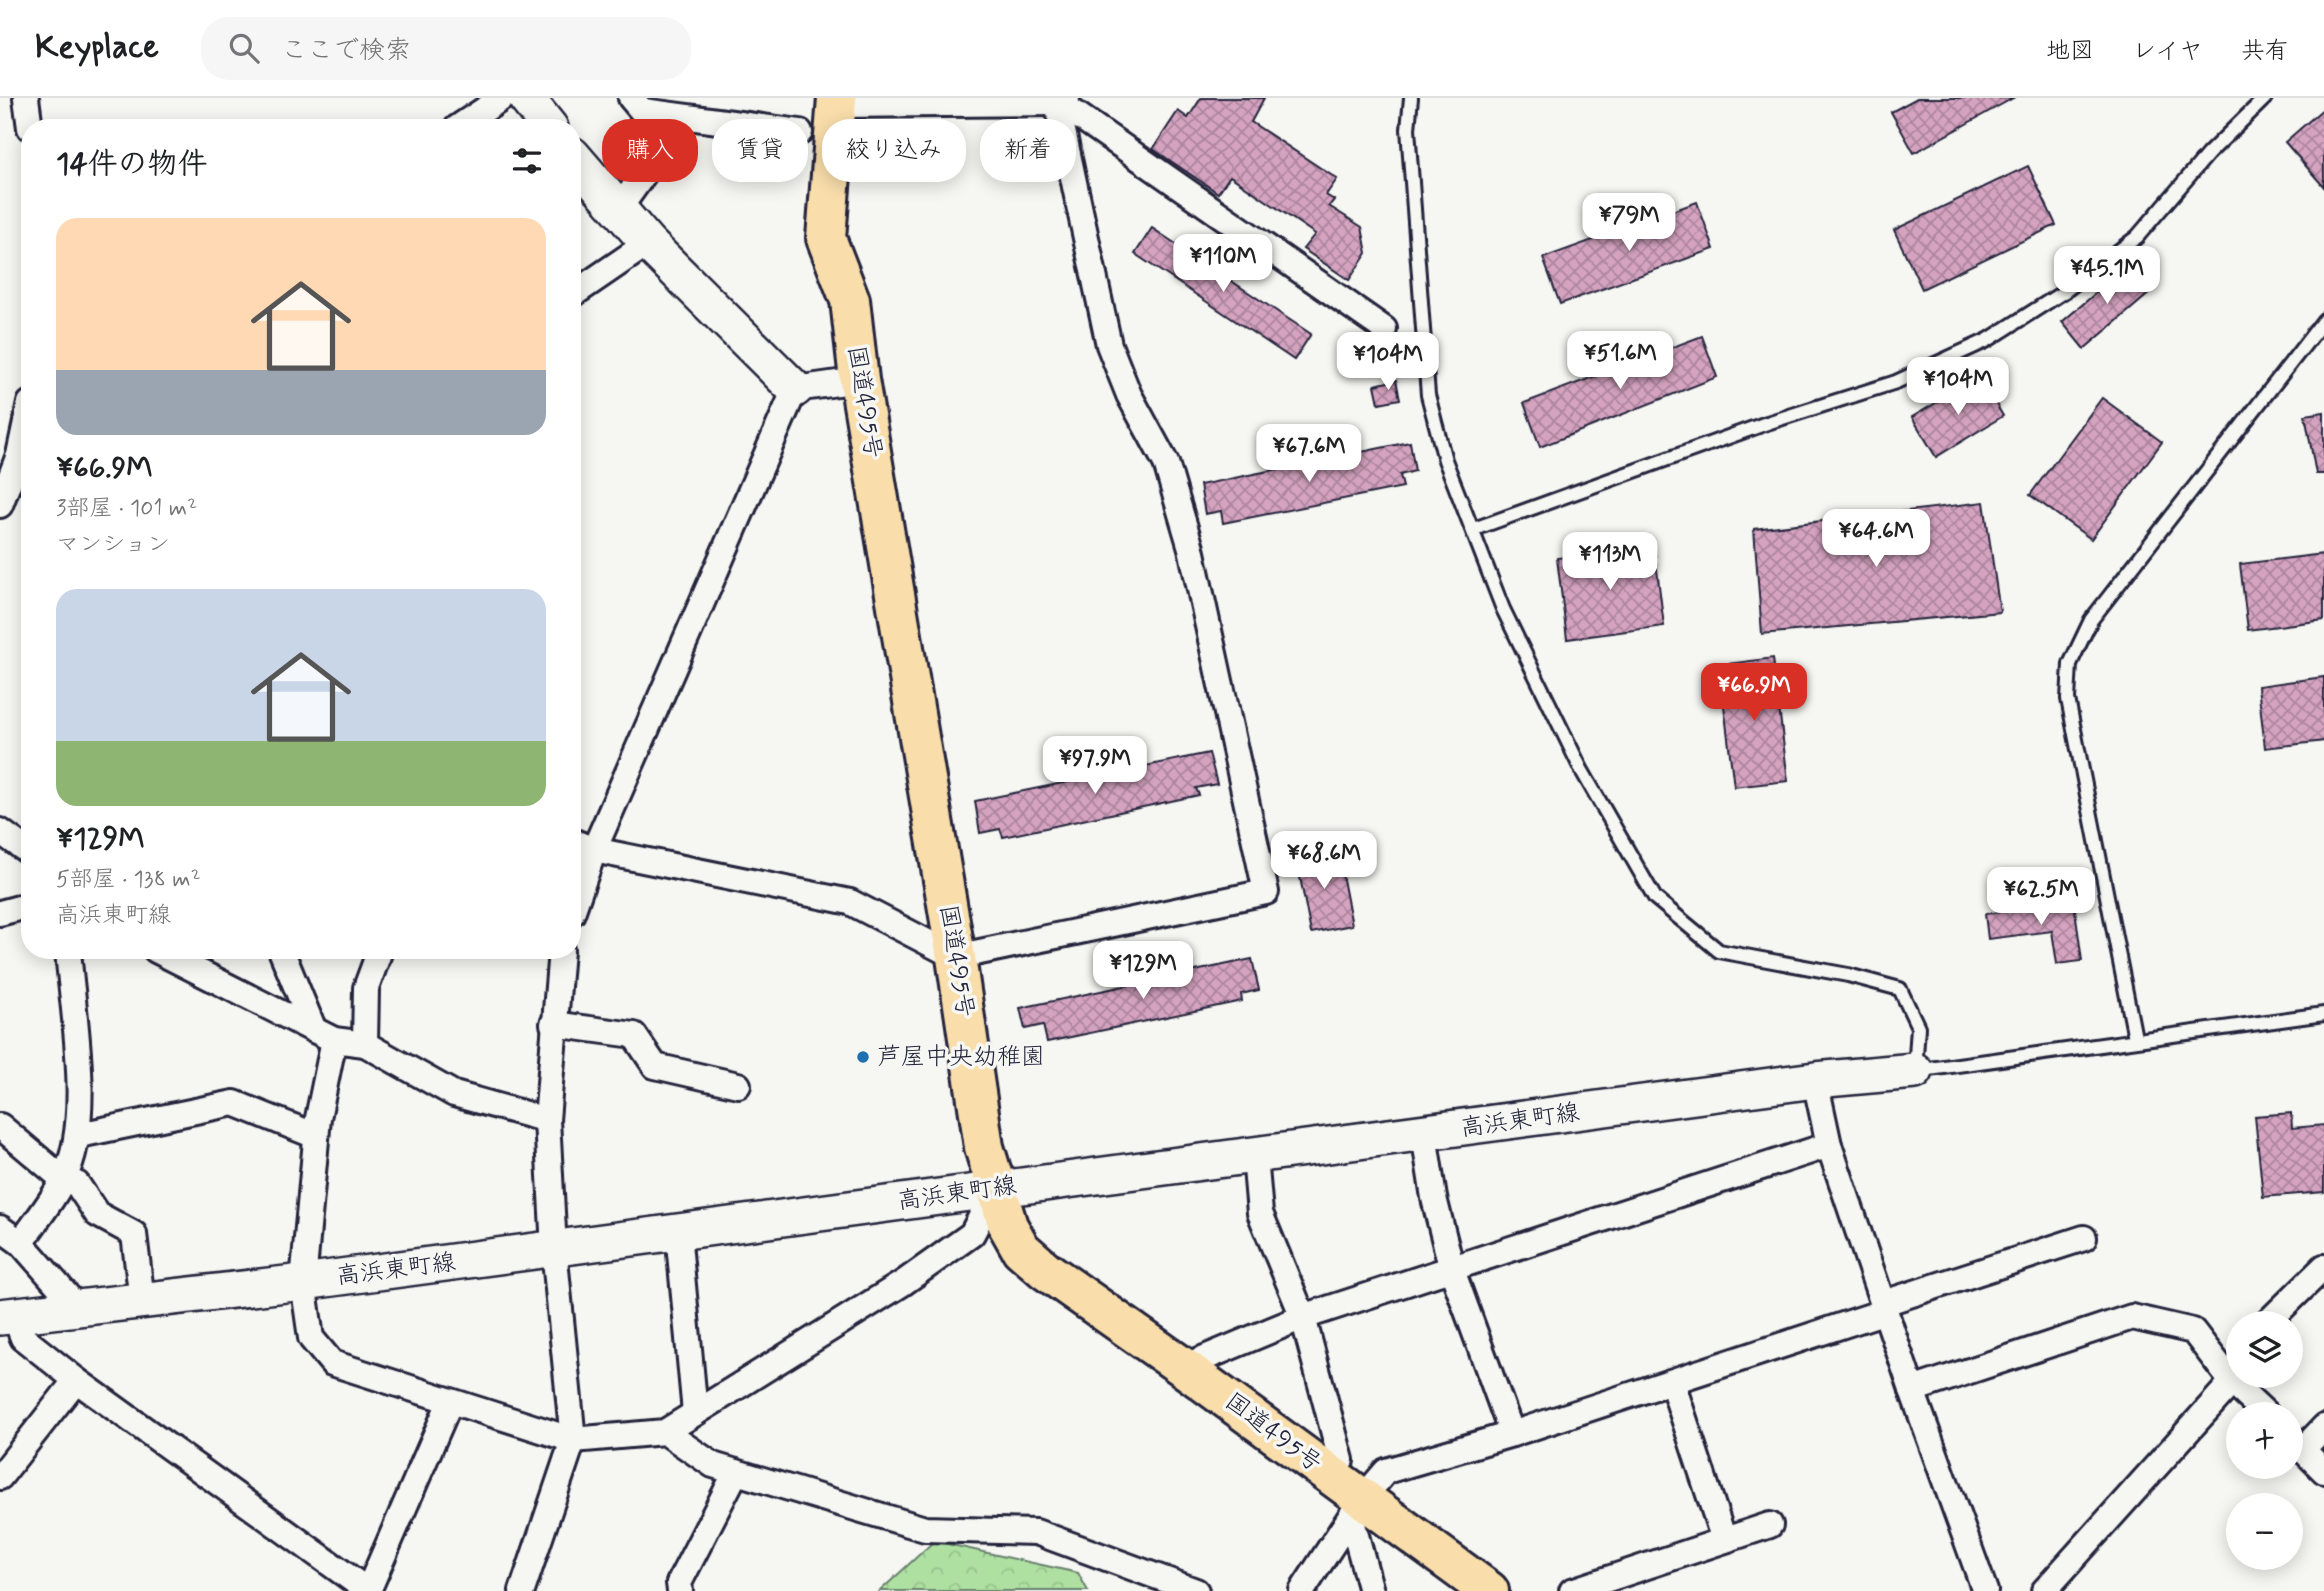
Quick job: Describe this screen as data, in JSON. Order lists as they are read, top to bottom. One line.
{"streets":{"highway":["国道495号"],"main road":["高浜東町線"]},"crossings":[["国道495号","高浜東町線"]],"places":["芦屋中央幼稚園"],"page":{"header":"Keyplace","search":"ここで検索","nav":["地図","レイヤ","共有"],"chip":["購入","賃貸","絞り込み","新着"],"heading":"14件の物件","price":["¥79M","¥110M","¥45.1M","¥51.6M","¥104M","¥104M","¥67.6M","¥64.6M","¥113M","¥66.9M","¥97.9M","¥68.6M","¥62.5M","¥129M"],"list":[{"name":"¥66.9M","note":"3部屋 · 101 m² · マンション"},{"name":"¥129M","note":"5部屋 · 138 m² · 高浜東町線"}],"map_buttons":["+","−"]}}
